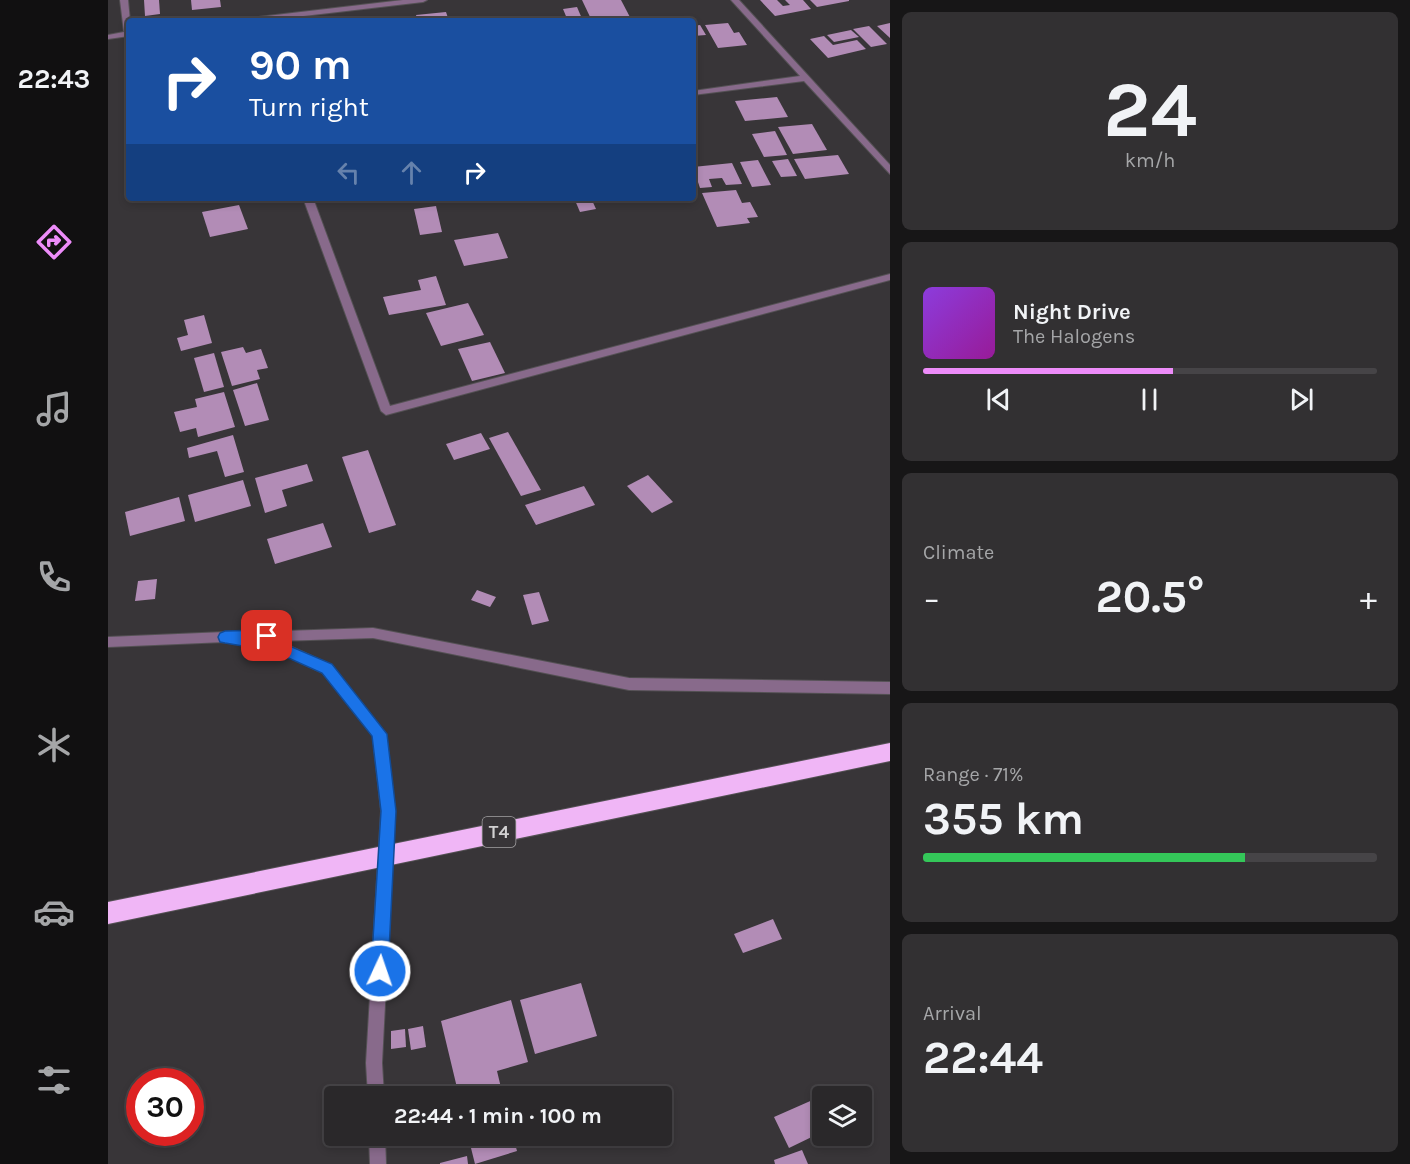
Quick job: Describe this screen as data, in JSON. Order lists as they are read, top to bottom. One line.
{"streets":{"highway":["T4"]},"page":{"tabs":"22:43","tile":[["24","km/h"],"Climate",["Range · 71%","355 km"],["Arrival","22:44"]],"turn":["90 m","Turn right"],"song":["Night Drive","The Halogens"],"heat":["−","20.5°","+"],"limit":"30","trip":"22:44 · 1 min · 100 m"}}
